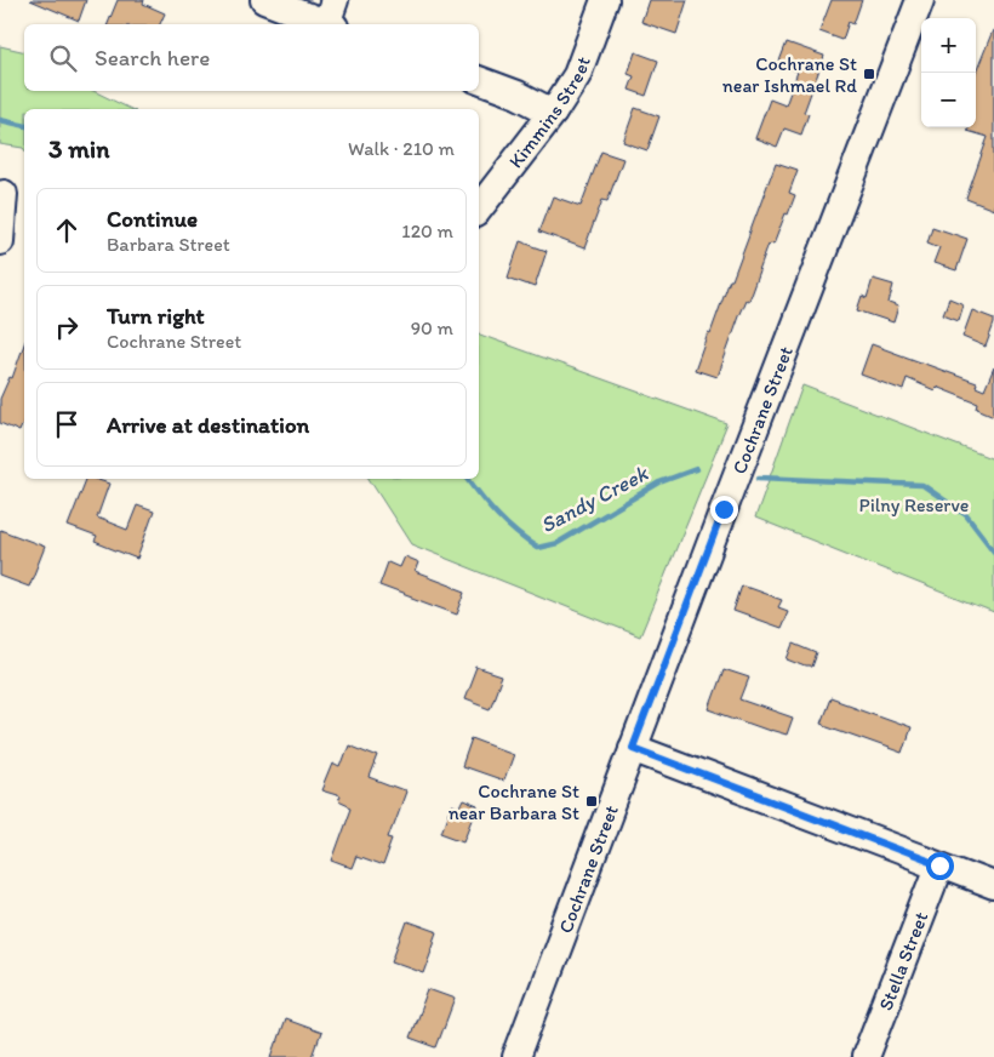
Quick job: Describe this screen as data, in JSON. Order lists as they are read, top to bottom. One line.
{"streets":{"street":["Kimmins Street","Cochrane Street","Stella Street"]},"water":["Sandy Creek"],"parks":["Pilny Reserve"],"places":{"transit":["Cochrane St near Ishmael Rd","Cochrane St near Barbara St"]},"page":{"map_buttons":["+","−"],"search":"Search here","heading":["3 min","Walk · 210 m"],"list":[["Continue","Barbara Street","120 m"],["Turn right","Cochrane Street","90 m"],"Arrive at destination"]}}
